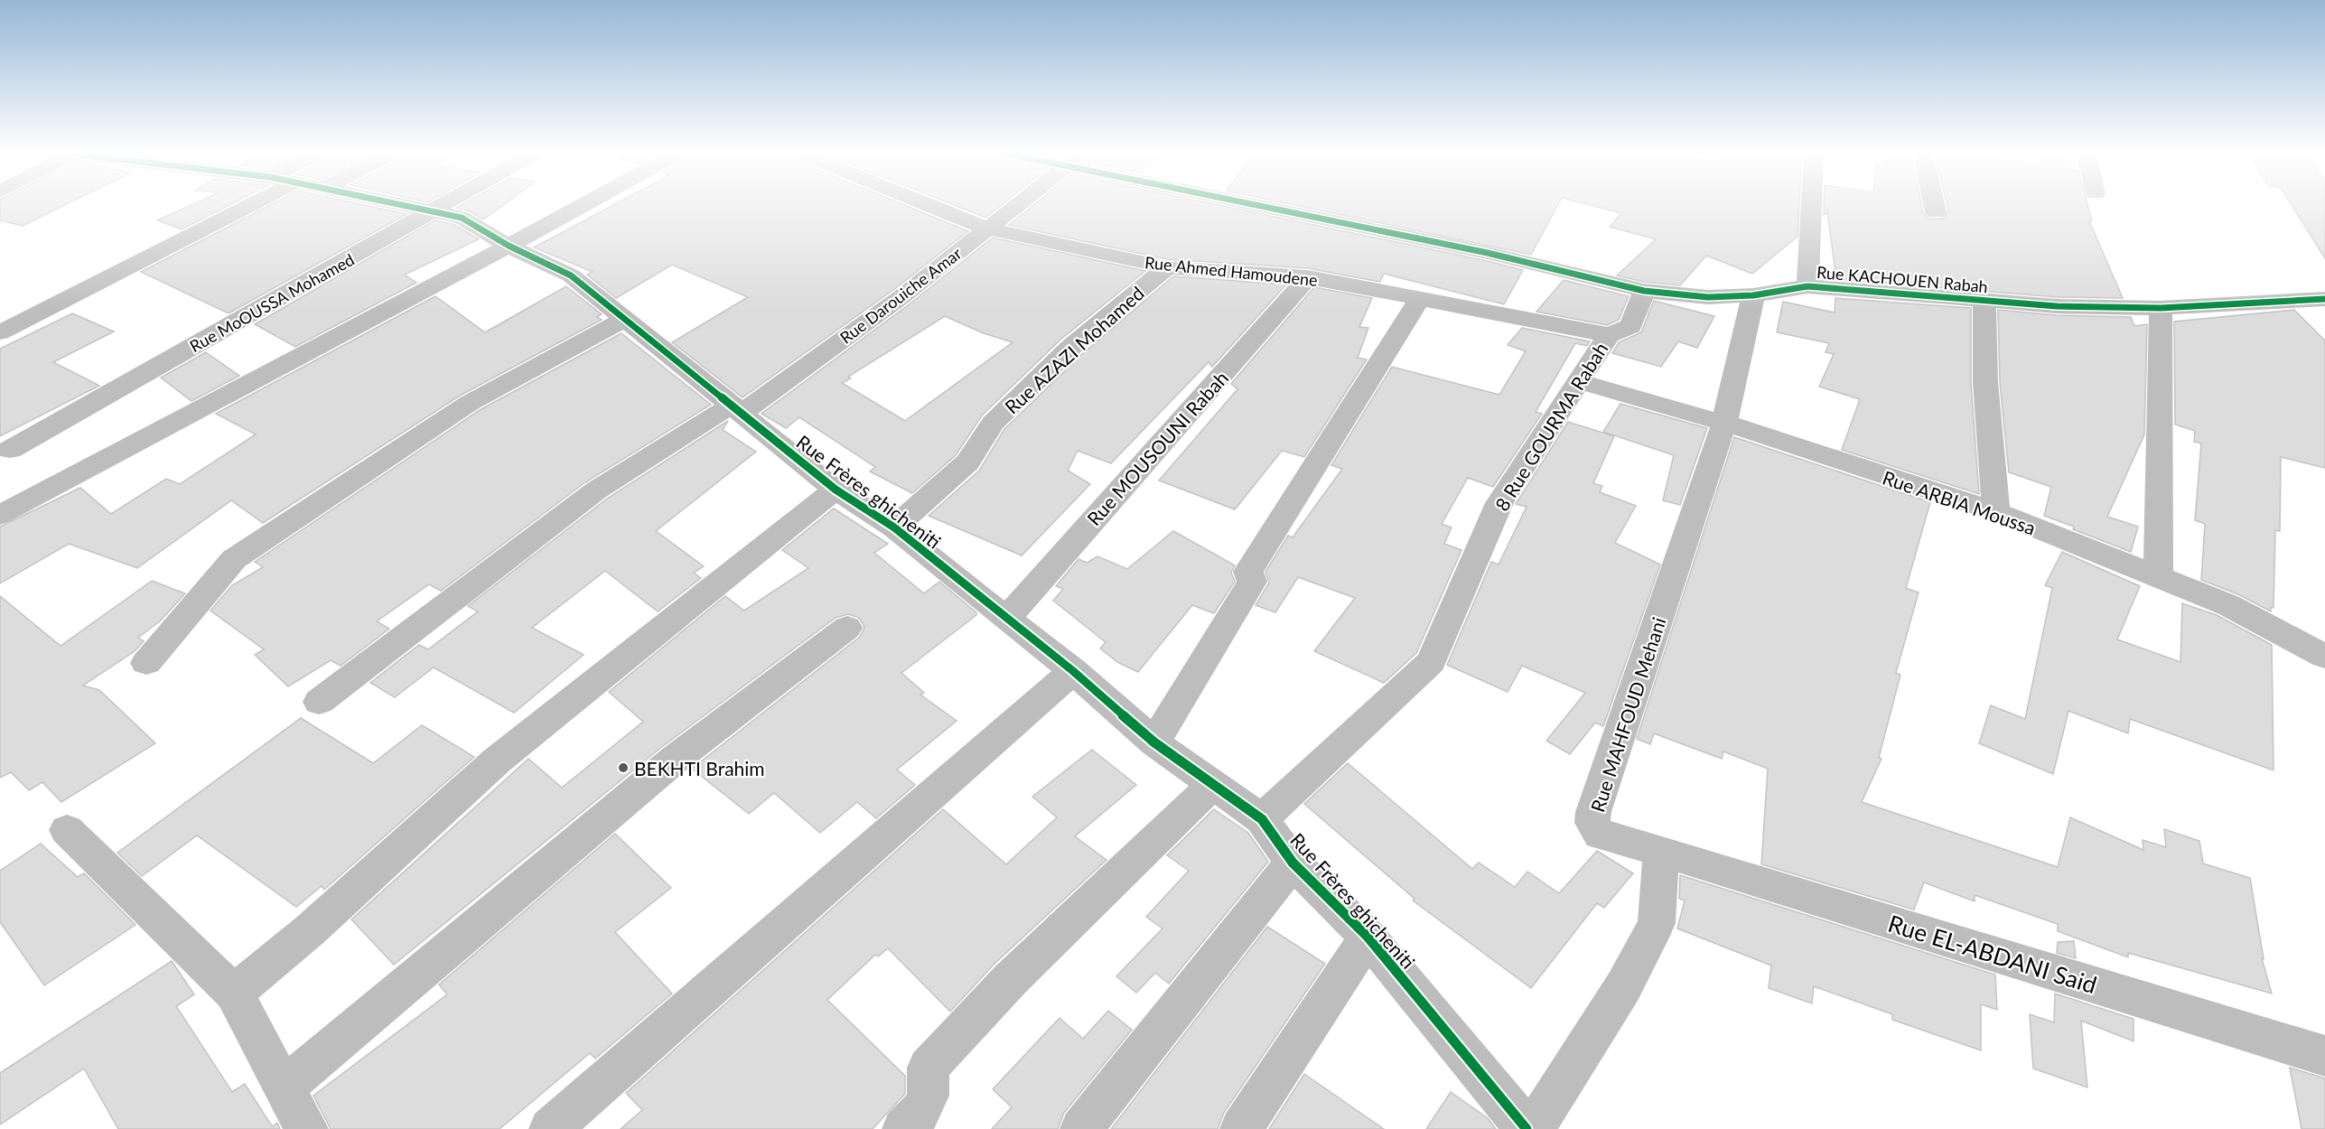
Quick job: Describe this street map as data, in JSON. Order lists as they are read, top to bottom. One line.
{"streets":{"street":["Rue Ahmed Hamoudene","Rue KACHOUEN Rabah","Rue Darouiche Amar","Rue MoOUSSA Mohamed","Rue AZAZI Mohamed","8 Rue GOURMA Rabah","Rue MOUSOUNI Rabah","Rue Frères ghicheniti","Rue ARBIA Moussa","Rue MAHFOUD Mehani","Rue EL-ABDANI Said"]},"crossings":[["Rue Ahmed Hamoudene","Rue Darouiche Amar"],["Rue Ahmed Hamoudene","Rue AZAZI Mohamed"],["Rue Ahmed Hamoudene","8 Rue GOURMA Rabah"],["Rue Ahmed Hamoudene","Rue MOUSOUNI Rabah"],["Rue KACHOUEN Rabah","8 Rue GOURMA Rabah"],["Rue KACHOUEN Rabah","Rue MAHFOUD Mehani"],["Rue Darouiche Amar","Rue Frères ghicheniti"],["Rue MoOUSSA Mohamed","Rue Frères ghicheniti"],["Rue AZAZI Mohamed","Rue Frères ghicheniti"],["8 Rue GOURMA Rabah","Rue Frères ghicheniti"],["8 Rue GOURMA Rabah","Rue ARBIA Moussa"],["Rue MOUSOUNI Rabah","Rue Frères ghicheniti"],["Rue ARBIA Moussa","Rue MAHFOUD Mehani"],["Rue MAHFOUD Mehani","Rue EL-ABDANI Said"]],"places":["BEKHTI Brahim"]}
